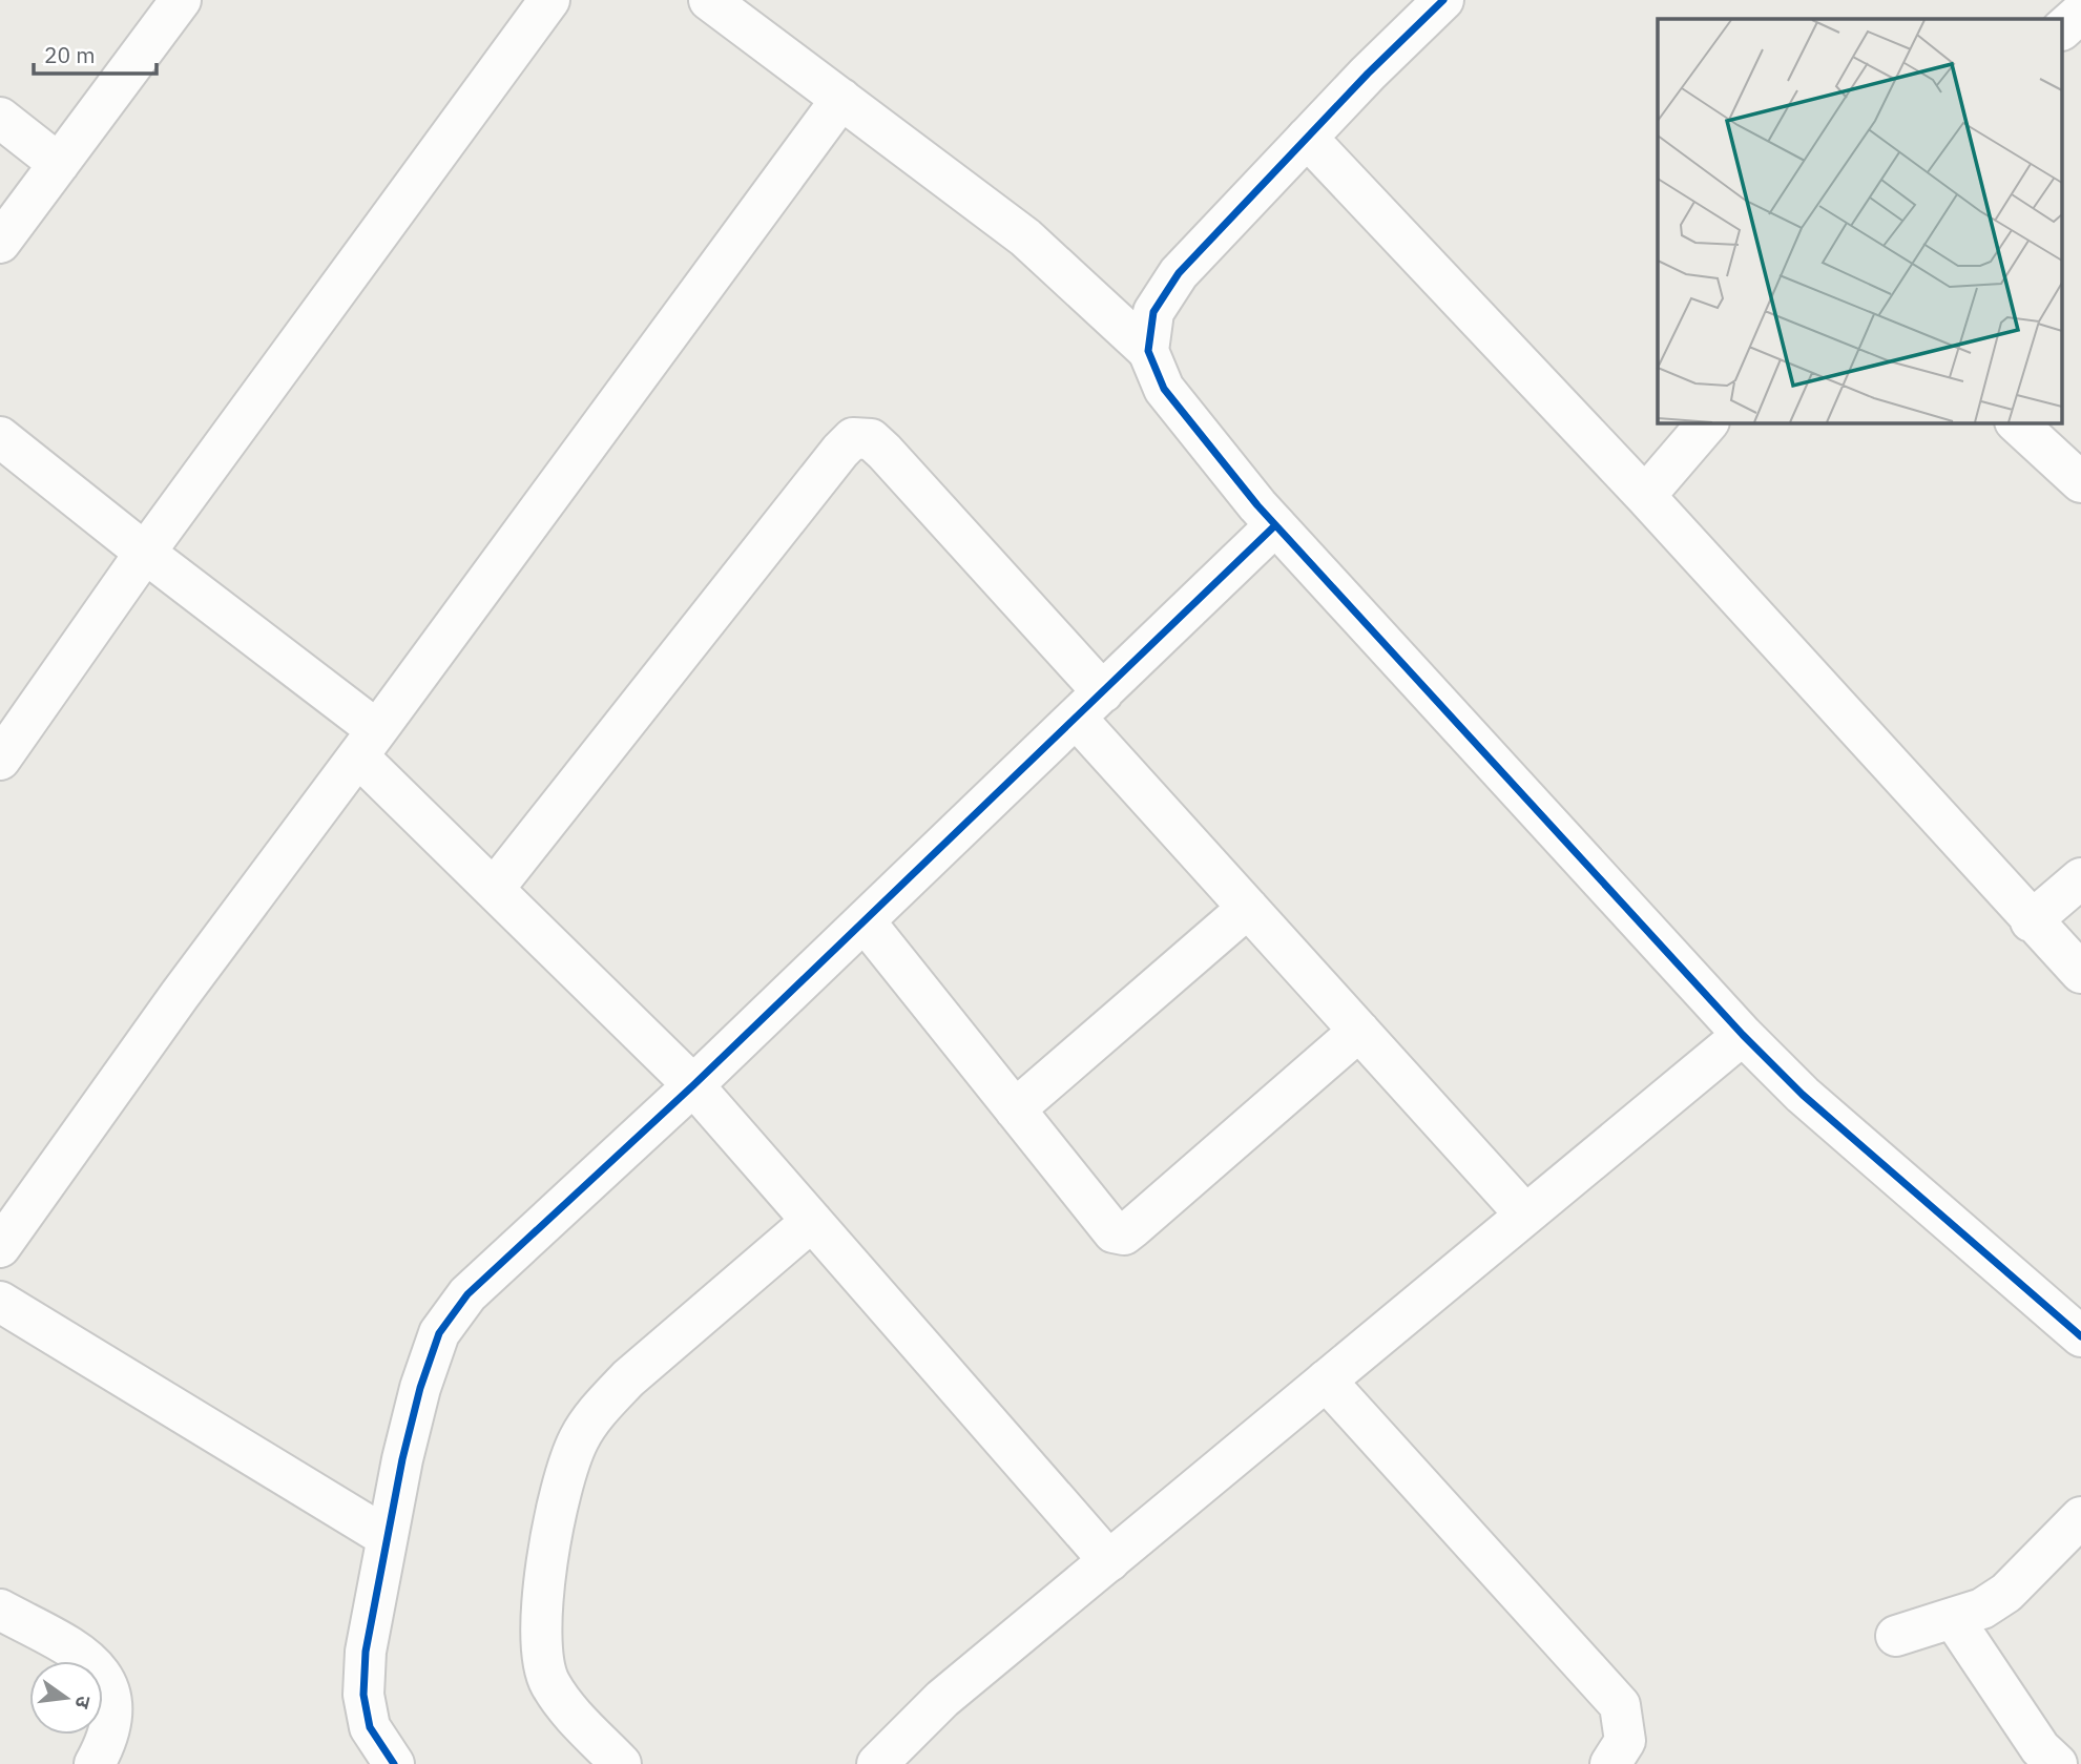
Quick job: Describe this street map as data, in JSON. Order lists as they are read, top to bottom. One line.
{"scale_bar":"20 m","north":"right"}
